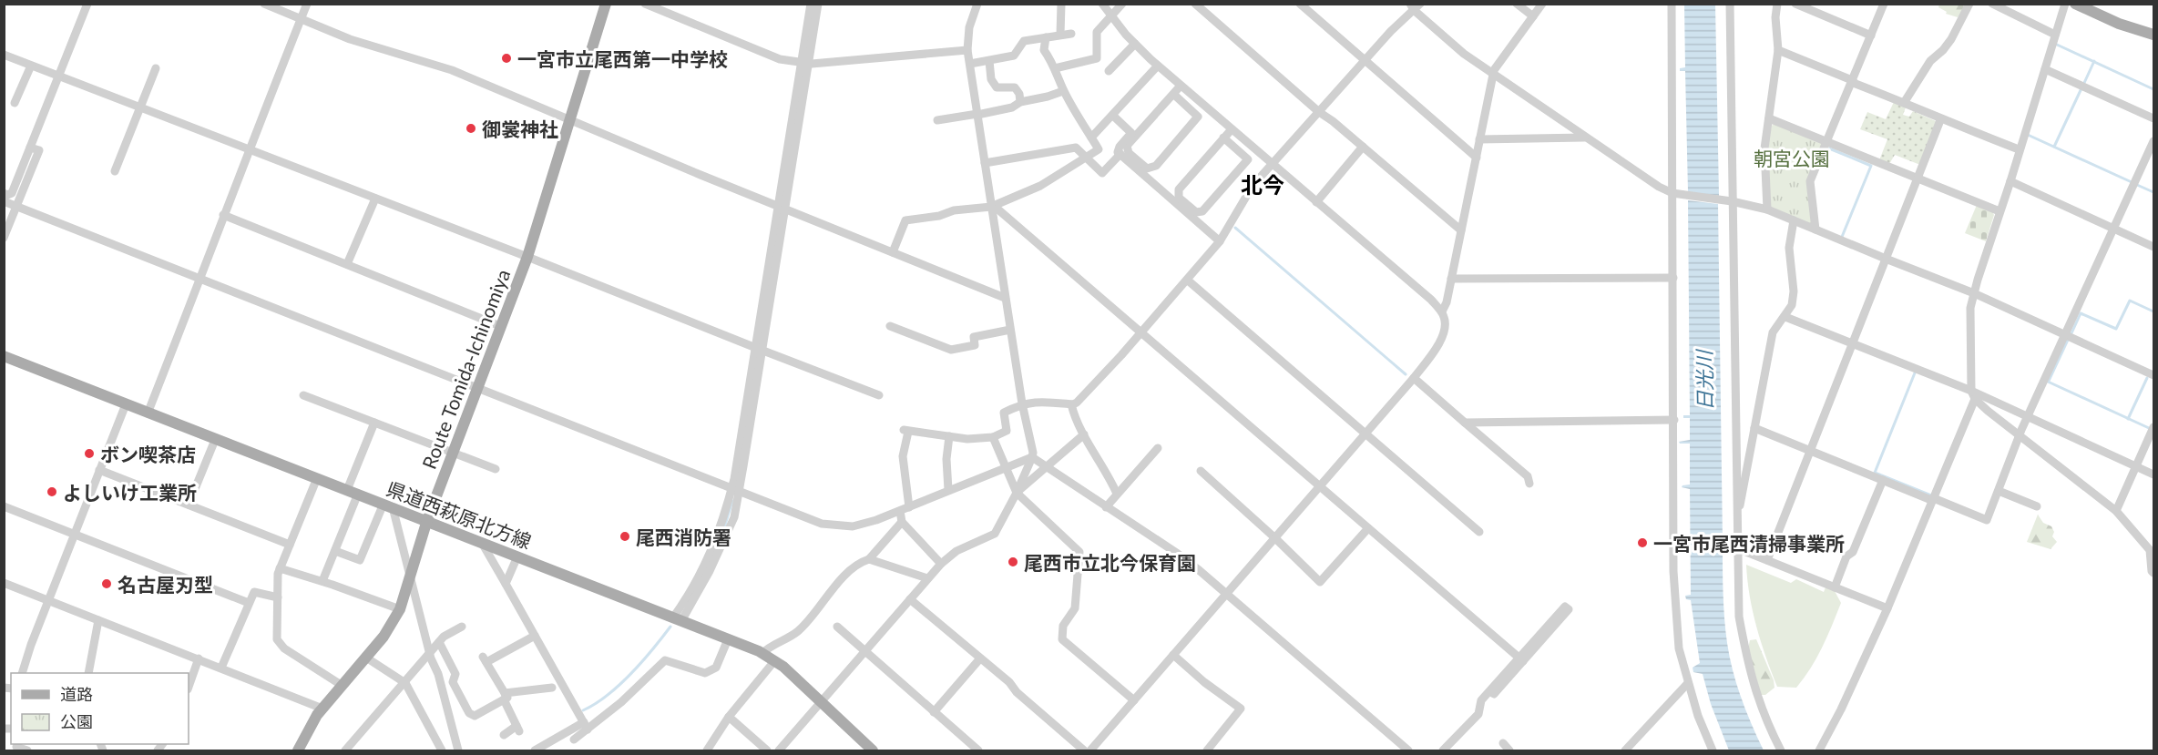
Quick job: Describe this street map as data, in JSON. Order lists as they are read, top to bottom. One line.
{"streets":{"main road":["Route Tomida-Ichinomiya","県道西萩原北方線"]},"crossings":[["Route Tomida-Ichinomiya","県道西萩原北方線"]],"districts":["北今"],"water":["日光川"],"parks":["朝宮公園"],"places":["一宮市立尾西第一中学校","御裳神社","ボン喫茶店","よしいけ工業所","尾西消防署","一宮市尾西清掃事業所","尾西市立北今保育園","名古屋刃型"],"legend":["道路","公園"]}
